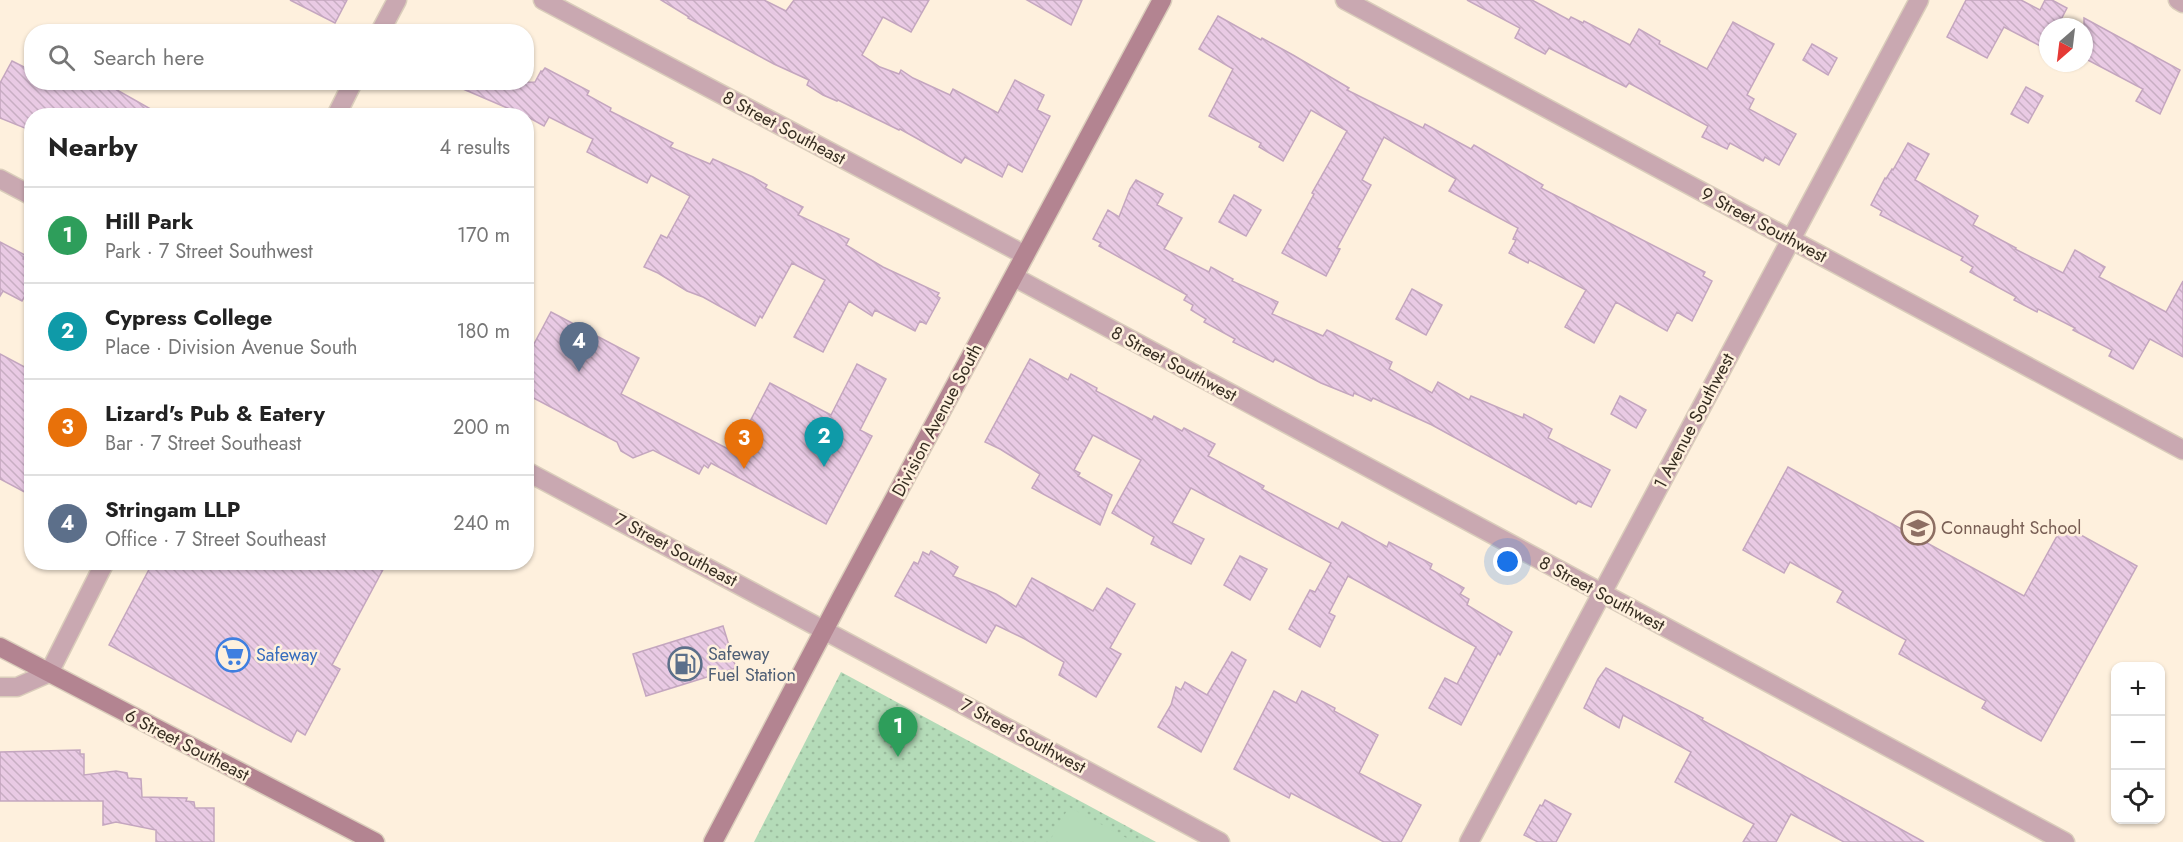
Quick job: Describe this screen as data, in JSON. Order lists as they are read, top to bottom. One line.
{"streets":{"street":["8 Street Southeast","9 Street Southwest","8 Street Southwest","Division Avenue South","1 Avenue Southwest","7 Street Southeast","7 Street Southwest","6 Street Southeast"]},"crossings":[["8 Street Southeast","Division Avenue South"],["9 Street Southwest","1 Avenue Southwest"],["8 Street Southwest","Division Avenue South"],["8 Street Southwest","1 Avenue Southwest"],["Division Avenue South","7 Street Southeast"],["Division Avenue South","7 Street Southwest"],["7 Street Southeast","7 Street Southwest"]],"places":{"school or university":["Connaught School"],"supermarket":["Safeway"],"fuel station":["Safeway Fuel Station"]},"north":"bottom left","page":{"search":"Search here","heading":["Nearby","4 results"],"list":[{"mark":"1","name":"Hill Park","note":"Park · 7 Street Southwest","value":"170 m"},{"mark":"2","name":"Cypress College","note":"Place · Division Avenue South","value":"180 m"},{"mark":"3","name":"Lizard's Pub & Eatery","note":"Bar · 7 Street Southeast","value":"200 m"},{"mark":"4","name":"Stringam LLP","note":"Office · 7 Street Southeast","value":"240 m"}],"pins":["4","2","3","1"],"map_buttons":["+","−"]}}
